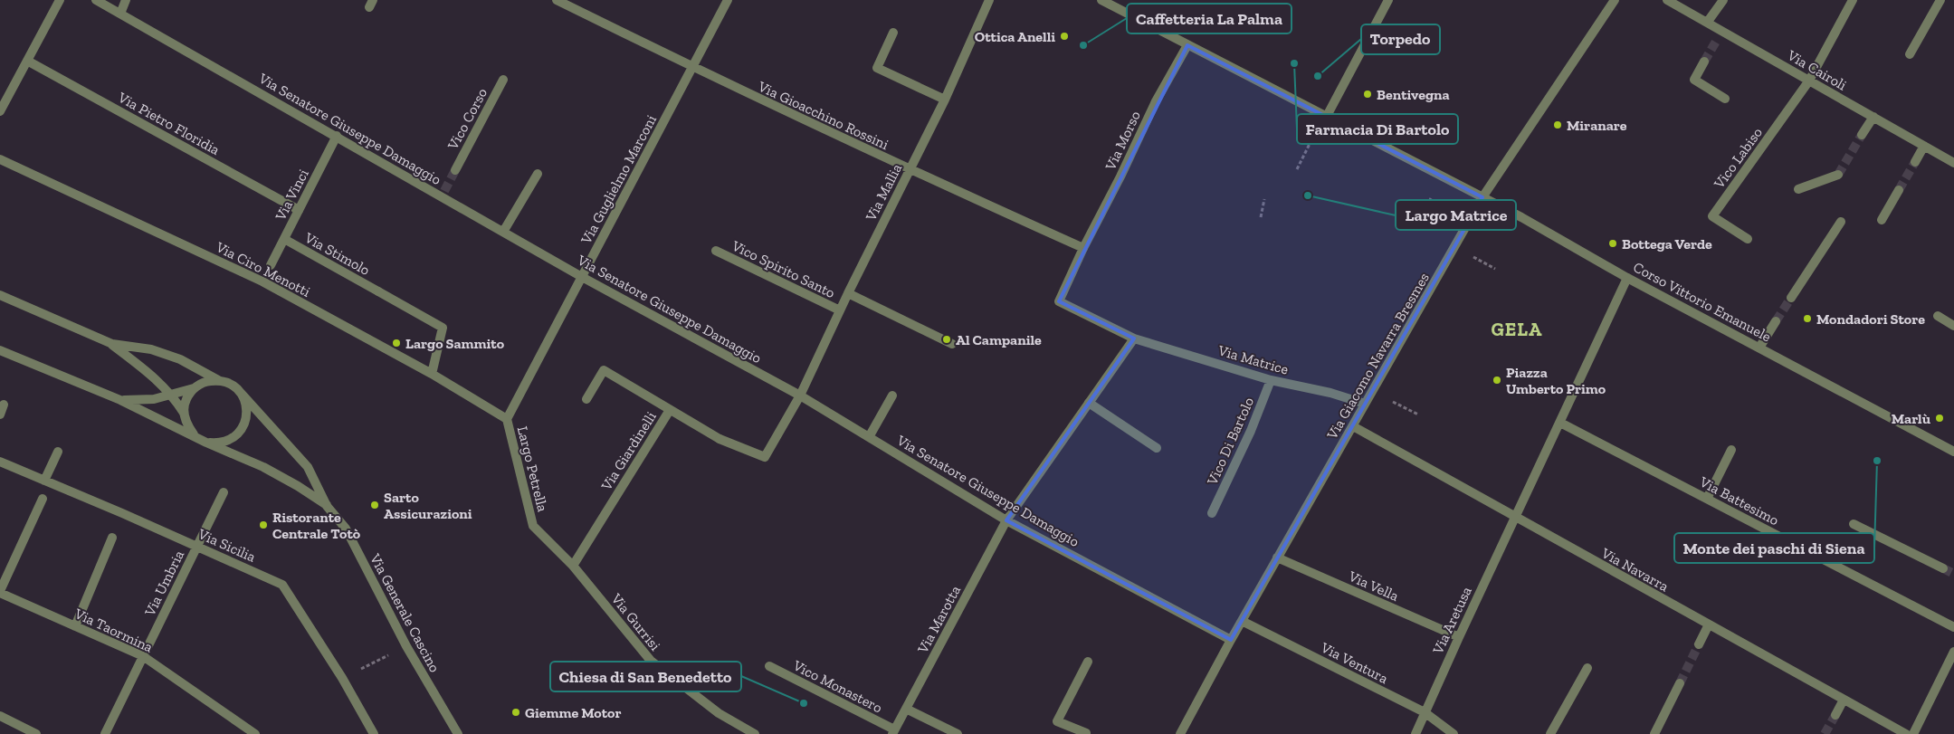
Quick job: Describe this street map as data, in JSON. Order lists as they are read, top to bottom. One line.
{"streets":{"street":["Via Cairoli","Via Gioacchino Rossini","Vico Corso","Via Pietro Floridia","Via Senatore Giuseppe Damaggio","Via Morso","Vico Labiso","Via Guglielmo Marconi","Via Mallia","Via Vinci","Via Stimolo","Via Ciro Menotti","Vico Spirito Santo","Corso Vittorio Emanuele","Via Giacomo Navarra Bresmes","Via Matrice","Vico Di Bartolo","Via Giardinelli","Largo Petrella","Via Battesimo","Via Sicilia","Via Navarra","Via Umbria","Via Vella","Via Generale Cascino","Via Marotta","Via Aretusa","Via Gurrisi","Via Taormina","Via Ventura","Vico Monastero"]},"crossings":[["Via Cairoli","Vico Labiso"],["Via Gioacchino Rossini","Via Morso"],["Via Gioacchino Rossini","Via Guglielmo Marconi"],["Via Gioacchino Rossini","Via Mallia"],["Via Gioacchino Rossini","Via Matrice"],["Via Pietro Floridia","Via Vinci"],["Via Senatore Giuseppe Damaggio","Via Guglielmo Marconi"],["Via Senatore Giuseppe Damaggio","Via Mallia"],["Via Senatore Giuseppe Damaggio","Via Vinci"],["Via Senatore Giuseppe Damaggio","Via Giacomo Navarra Bresmes"],["Via Senatore Giuseppe Damaggio","Via Giardinelli"],["Via Senatore Giuseppe Damaggio","Via Marotta"],["Via Morso","Corso Vittorio Emanuele"],["Via Morso","Via Matrice"],["Via Guglielmo Marconi","Via Ciro Menotti"],["Via Guglielmo Marconi","Largo Petrella"],["Via Mallia","Vico Spirito Santo"],["Via Mallia","Via Giardinelli"],["Via Vinci","Via Stimolo"],["Via Stimolo","Via Ciro Menotti"],["Via Ciro Menotti","Largo Petrella"],["Corso Vittorio Emanuele","Via Giacomo Navarra Bresmes"],["Via Giacomo Navarra Bresmes","Via Matrice"],["Via Giacomo Navarra Bresmes","Via Navarra"],["Via Giacomo Navarra Bresmes","Via Vella"],["Via Giacomo Navarra Bresmes","Via Ventura"],["Via Matrice","Vico Di Bartolo"],["Via Giardinelli","Via Gurrisi"],["Largo Petrella","Via Gurrisi"],["Via Sicilia","Via Umbria"],["Via Navarra","Via Aretusa"],["Via Umbria","Via Taormina"],["Via Vella","Via Aretusa"],["Via Marotta","Vico Monastero"],["Via Aretusa","Via Ventura"]],"districts":["GELA"],"places":["Ottica Anelli","Caffetteria La Palma","Farmacia Di Bartolo","Torpedo","Bentivegna","Miranare","Largo Matrice","Bottega Verde","Mondadori Store","Al Campanile","Largo Sammito","Piazza Umberto Primo","Marlù","Monte dei paschi di Siena","Sarto Assicurazioni","Ristorante Centrale Totò","Chiesa di San Benedetto","Giemme Motor"]}
